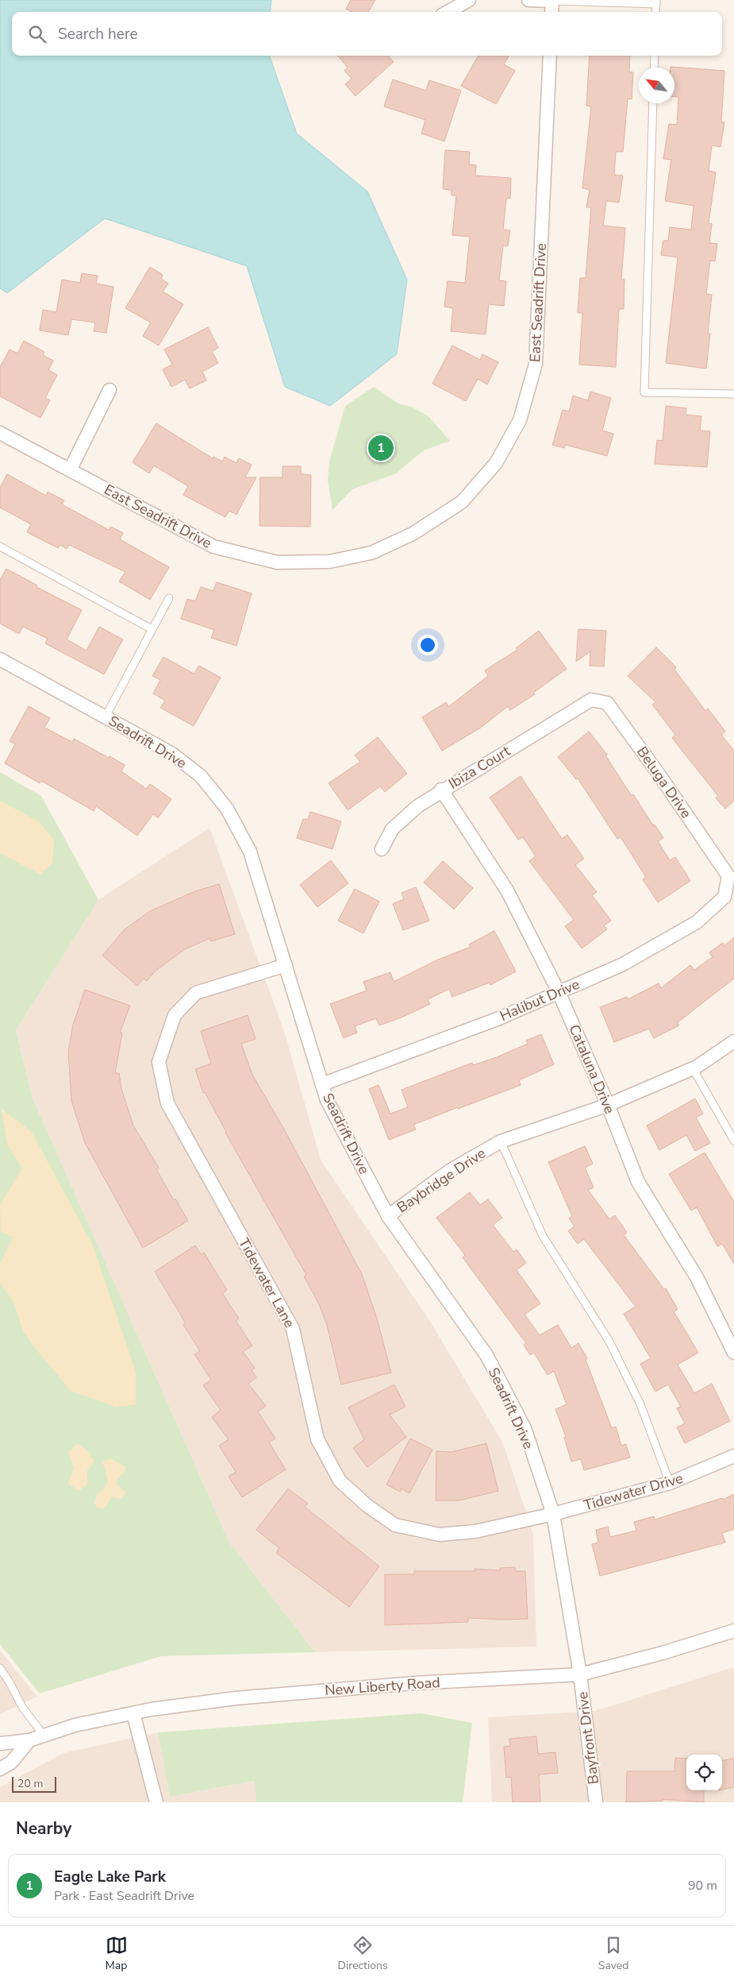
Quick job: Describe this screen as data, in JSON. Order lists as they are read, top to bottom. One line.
{"streets":{"street":["East Seadrift Drive","Seadrift Drive","Ibiza Court","Beluga Drive","Halibut Drive","Cataluna Drive","Baybridge Drive","Tidewater Lane","Tidewater Drive","New Liberty Road","Bayfront Drive"]},"crossings":[["Seadrift Drive","Halibut Drive"],["Seadrift Drive","Baybridge Drive"],["Seadrift Drive","Tidewater Lane"],["Seadrift Drive","Tidewater Drive"],["Seadrift Drive","New Liberty Road"],["Seadrift Drive","Bayfront Drive"],["Ibiza Court","Beluga Drive"],["Ibiza Court","Cataluna Drive"],["Beluga Drive","Halibut Drive"],["Halibut Drive","Cataluna Drive"],["Cataluna Drive","Baybridge Drive"],["Tidewater Lane","Tidewater Drive"],["New Liberty Road","Bayfront Drive"]],"scale_bar":"20 m","north":"top left","page":{"search":"Search here","pins":"1","scale":"20 m","heading":"Nearby","list":[{"mark":"1","name":"Eagle Lake Park","note":"Park · East Seadrift Drive","value":"90 m"}],"nav":["Map","Directions","Saved"]}}
